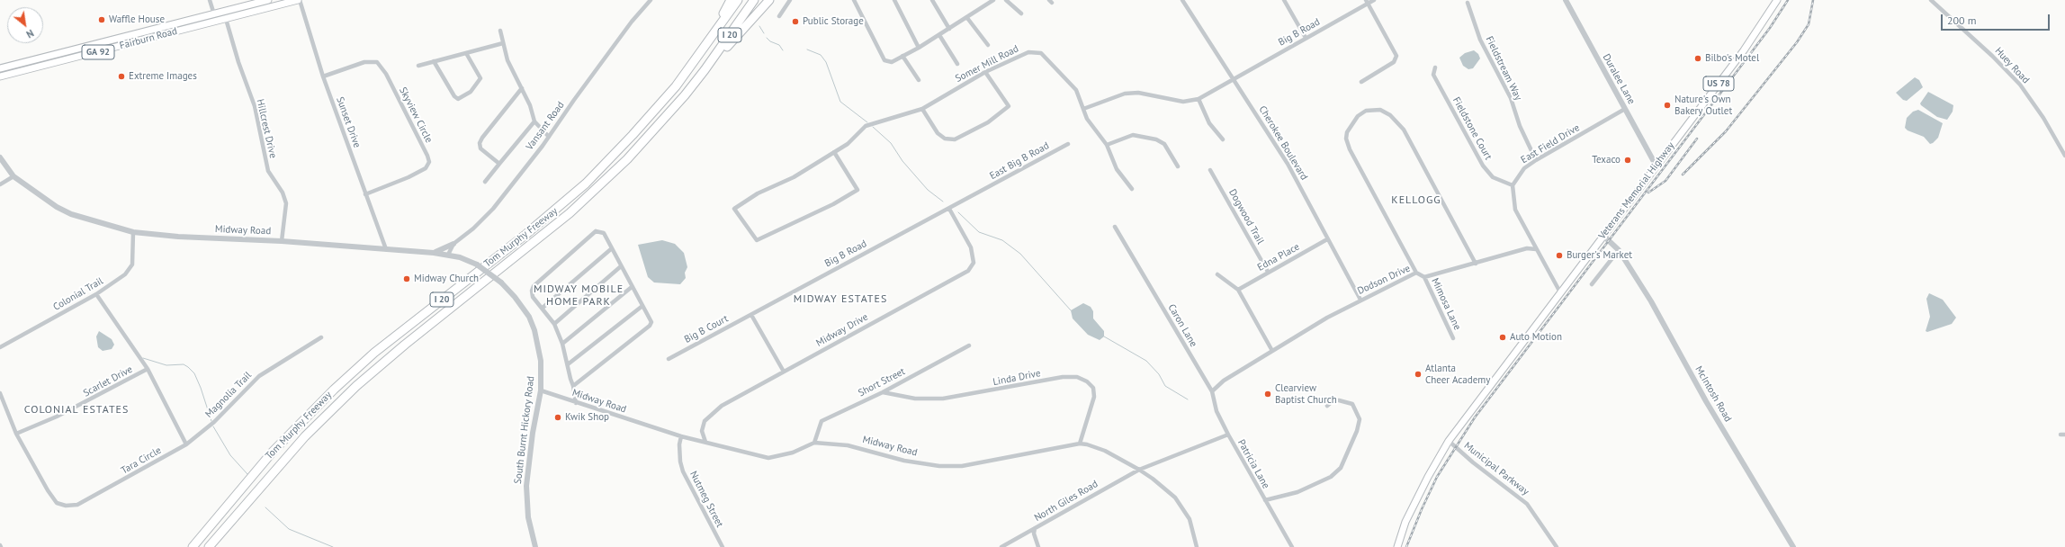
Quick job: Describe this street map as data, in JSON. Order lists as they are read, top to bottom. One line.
{"streets":{"highway":["I 20","Tom Murphy Freeway"],"main road":["Fairburn Road","GA 92","US 78","Veterans Memorial Highway"],"street":["Big B Road","Somer Mill Road","Huey Road","Fieldstream Way","Duralee Lane","Skyview Circle","Sunset Drive","Vansant Road","Hillcrest Drive","Fieldstone Court","Cherokee Boulevard","East Field Drive","East Big B Road","Dogwood Trail","Midway Road","Edna Place","Dodson Drive","Colonial Trail","Mimosa Lane","Caron Lane","Big B Court","Midway Drive","Linda Drive","Scarlet Drive","Short Street","McIntosh Road","Magnolia Trail","South Burnt Hickory Road","Tara Circle","Patricia Lane","Municipal Parkway","Nutmeg Street","North Giles Road"]},"crossings":[["Big B Road","Cherokee Boulevard"],["Big B Road","East Big B Road"],["Big B Road","Big B Court"],["Big B Road","Midway Drive"],["Fairburn Road","Sunset Drive"],["Fairburn Road","Hillcrest Drive"],["Fieldstream Way","East Field Drive"],["Duralee Lane","East Field Drive"],["Duralee Lane","Veterans Memorial Highway"],["Skyview Circle","Sunset Drive"],["Sunset Drive","Midway Road"],["Vansant Road","Midway Road"],["Hillcrest Drive","Midway Road"],["Fieldstone Court","East Field Drive"],["Cherokee Boulevard","Edna Place"],["Cherokee Boulevard","Dodson Drive"],["East Big B Road","Midway Drive"],["Veterans Memorial Highway","McIntosh Road"],["Veterans Memorial Highway","Municipal Parkway"],["Dogwood Trail","Edna Place"],["Midway Road","Colonial Trail"],["Midway Road","Midway Drive"],["Midway Road","Linda Drive"],["Midway Road","Short Street"],["Midway Road","South Burnt Hickory Road"],["Midway Road","Patricia Lane"],["Midway Road","Nutmeg Street"],["Midway Road","North Giles Road"],["Dodson Drive","Mimosa Lane"],["Dodson Drive","Caron Lane"],["Caron Lane","Patricia Lane"],["Linda Drive","Short Street"],["Scarlet Drive","Tara Circle"],["Magnolia Trail","Tara Circle"],["Patricia Lane","North Giles Road"]],"districts":["KELLOGG","MIDWAY MOBILE HOME PARK","MIDWAY ESTATES","COLONIAL ESTATES"],"places":["Waffle House","Public Storage","Bilbo's Motel","Extreme Images","Nature's Own Bakery Outlet","Texaco","Burger's Market","Midway Church","Auto Motion","Atlanta Cheer Academy","Clearview Baptist Church","Kwik Shop"],"scale_bar":"200 m","north":"bottom right"}
